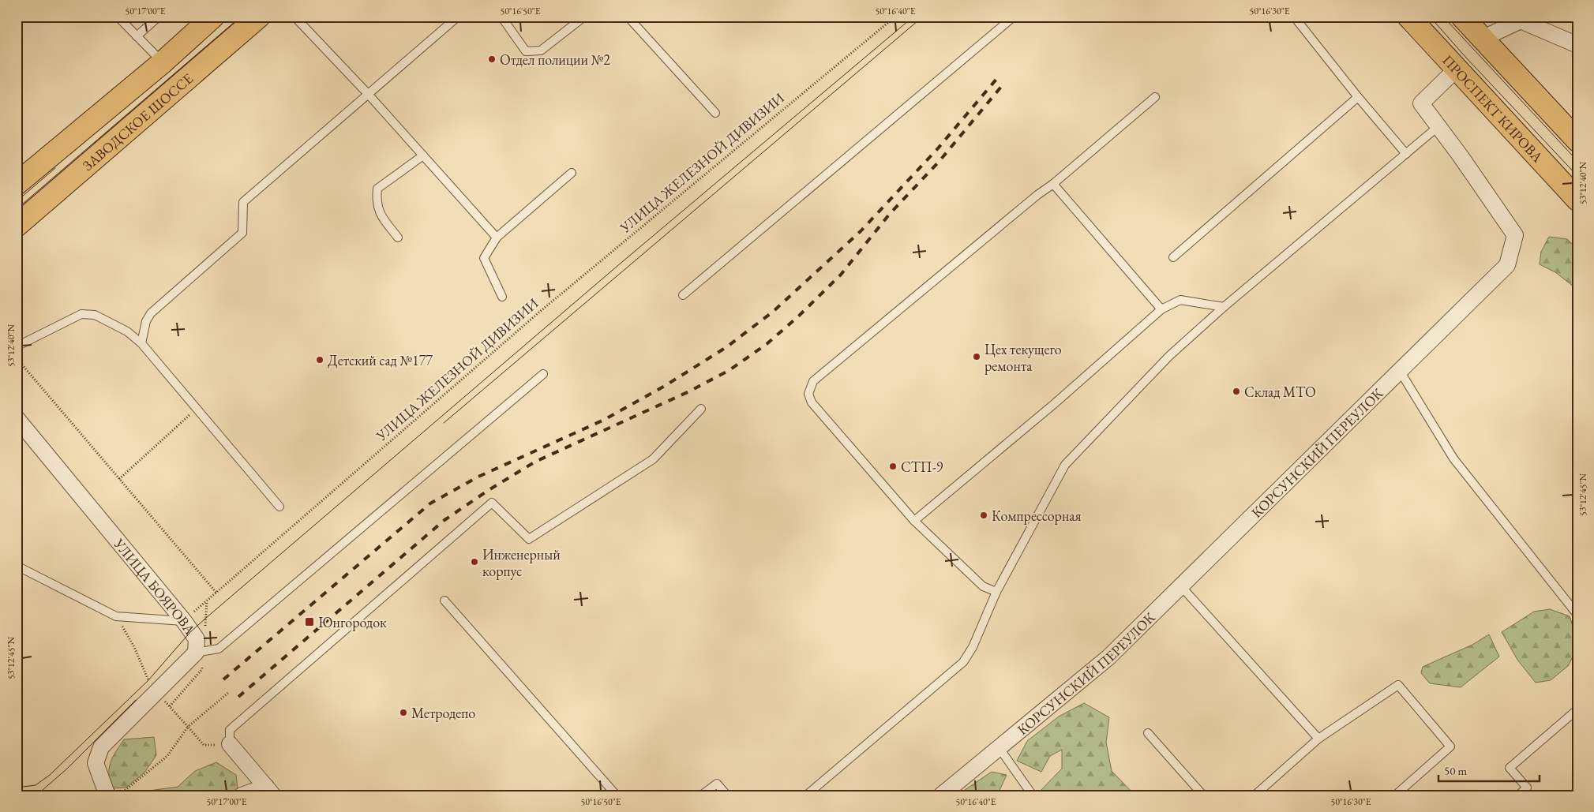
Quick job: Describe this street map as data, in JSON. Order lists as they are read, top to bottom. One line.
{"streets":{"main road":["ПРОСПЕКТ КИРОВА","ЗАВОДСКОЕ ШОССЕ"],"street":["КОРСУНСКИЙ ПЕРЕУЛОК","УЛИЦА БОЯРОВА"],"path":["УЛИЦА ЖЕЛЕЗНОЙ ДИВИЗИИ"]},"crossings":[["ПРОСПЕКТ КИРОВА","КОРСУНСКИЙ ПЕРЕУЛОК"],["УЛИЦА ЖЕЛЕЗНОЙ ДИВИЗИИ","УЛИЦА БОЯРОВА"]],"places":{"other":["Отдел полиции №2","Цех текущего ремонта","Детский сад №177","Склад МТО","СТП-9","Компрессорная","Инженерный корпус","Метродепо"],"transit":["Юнгородок"]},"scale_bar":"50 m","coordinates":["50°17'00\"E","50°16'50\"E","50°16'40\"E","50°16'30\"E","53°12'40\"N","53°12'45\"N"]}
